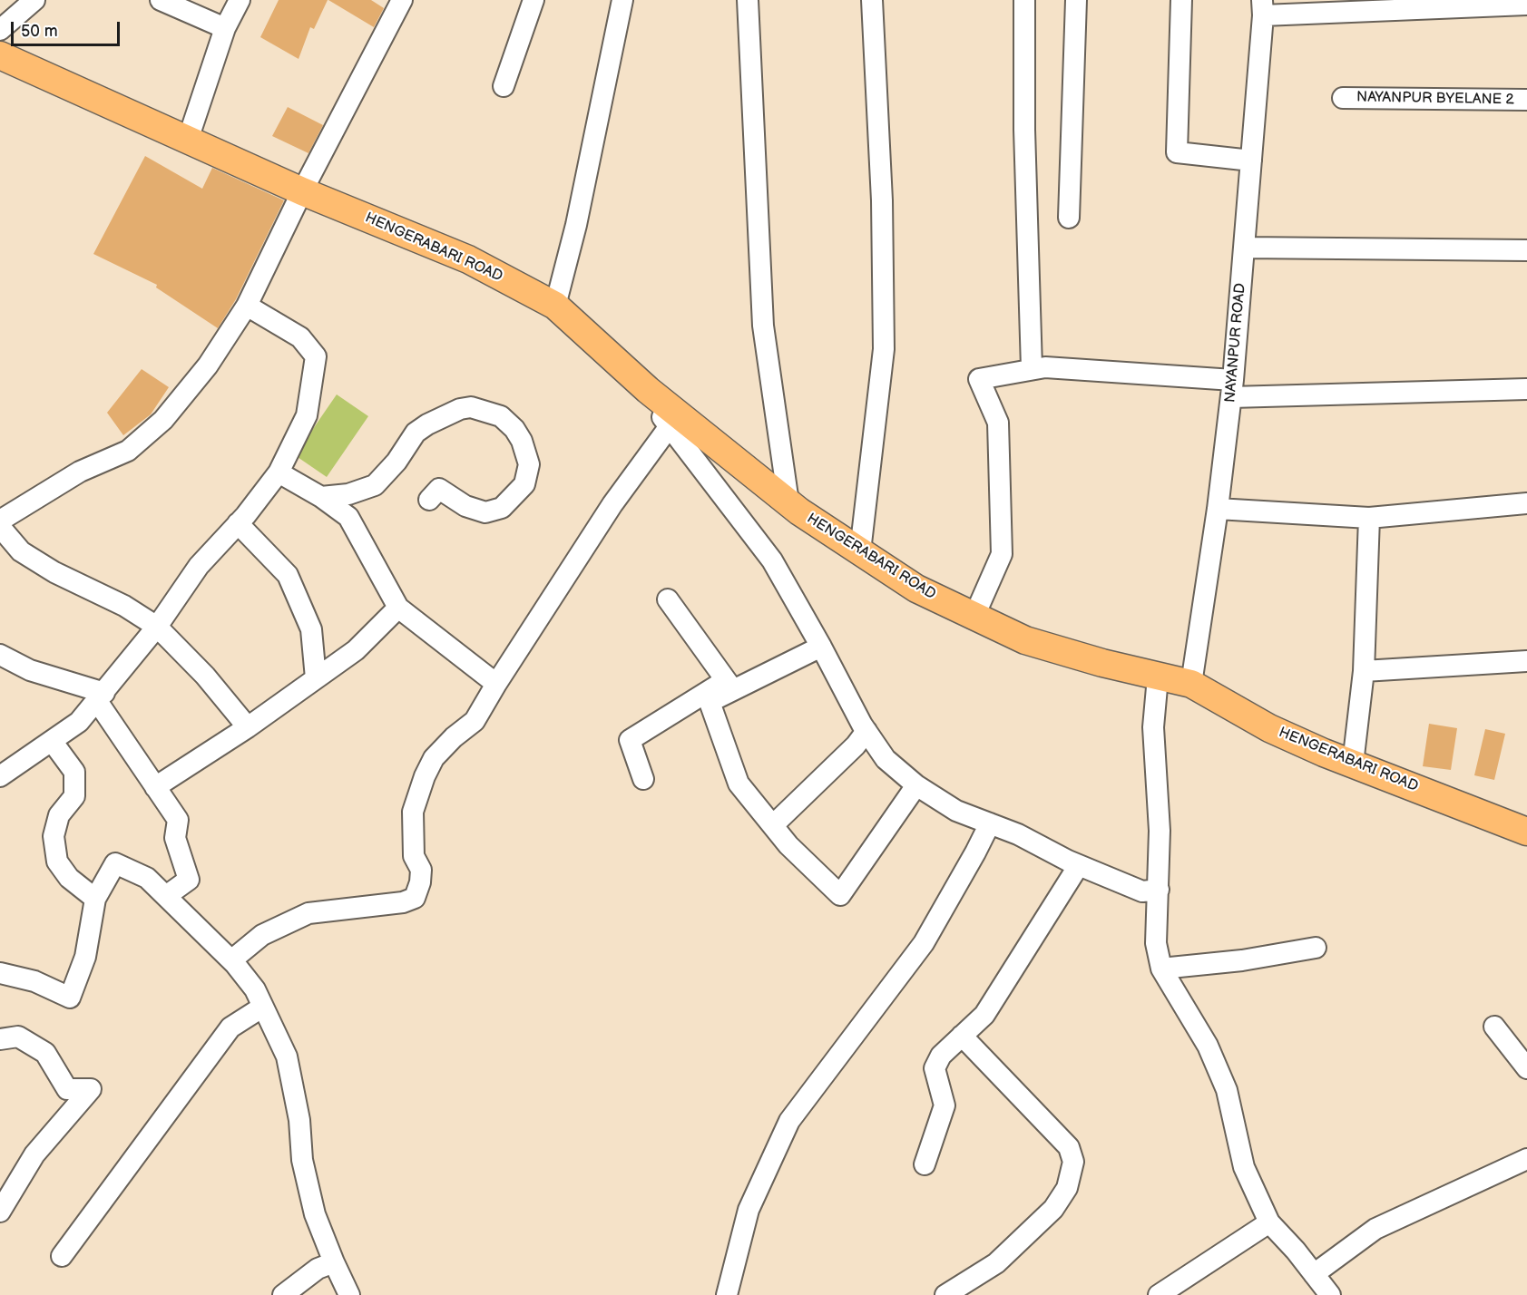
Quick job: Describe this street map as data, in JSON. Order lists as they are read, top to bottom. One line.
{"streets":{"main road":["HENGERABARI ROAD"],"street":["NAYANPUR BYELANE 2","NAYANPUR ROAD"]},"crossings":[["HENGERABARI ROAD","NAYANPUR ROAD"]],"scale_bar":"50 m"}
